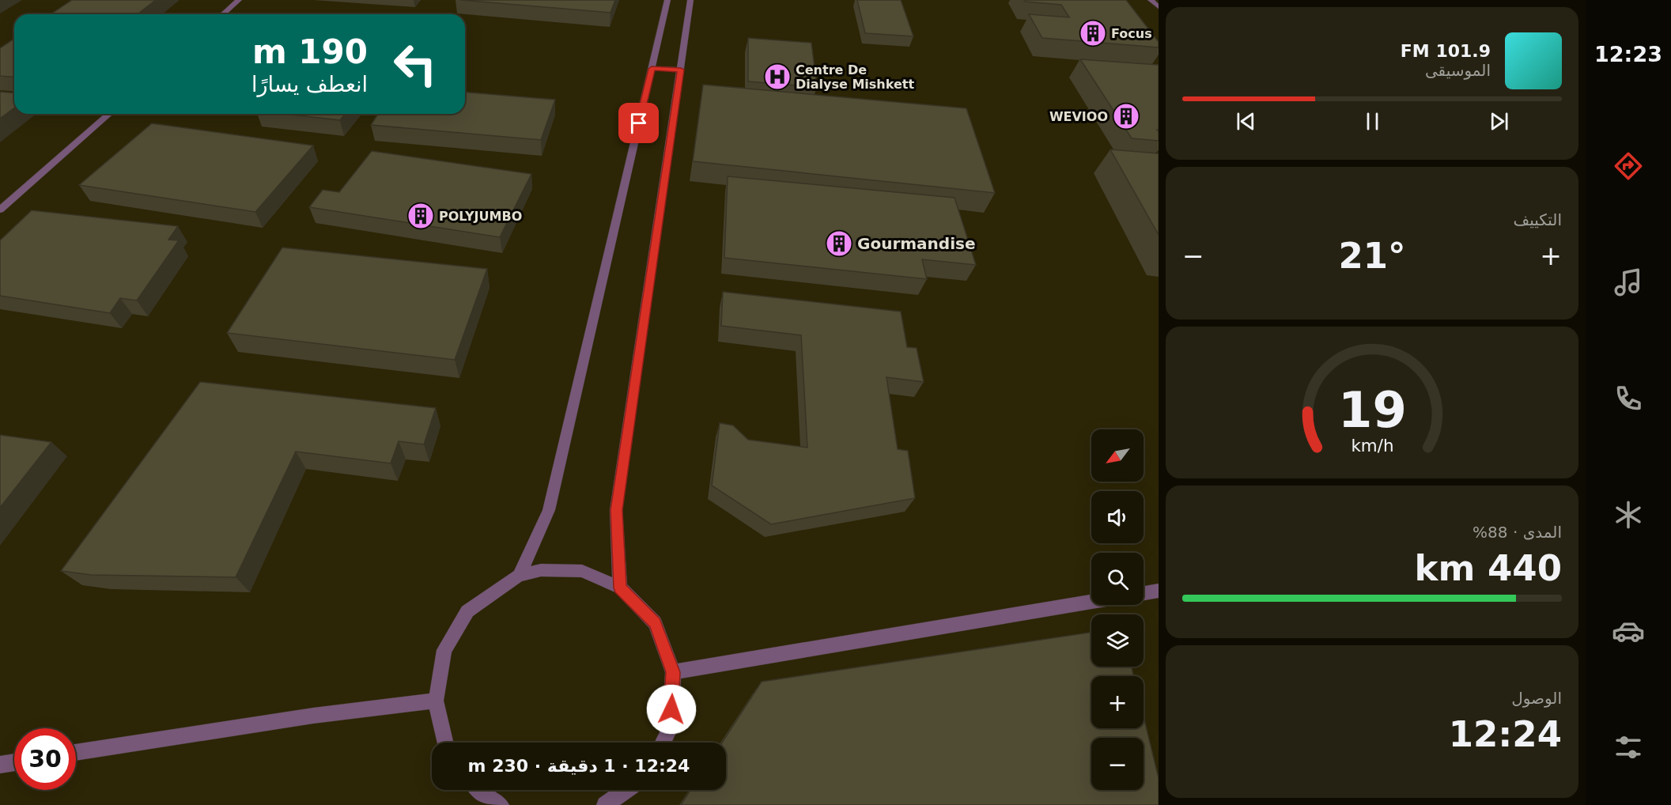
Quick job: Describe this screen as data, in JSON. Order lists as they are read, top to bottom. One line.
{"places":{"building":["Focus","WEVIOO","POLYJUMBO","Gourmandise"],"hospital":["Centre De Dialyse Mishkett"]},"north":"bottom left","page":{"tabs":"12:23","turn":["190 m","انعطف يسارًا"],"song":["101.9 FM","الموسيقى"],"tile":["التكييف",["المدى · 88%","440 km"],["الوصول","12:24"]],"heat":["−","21°","+"],"map_buttons":["+","−"],"limit":"30","trip":"12:24 · 1 دقيقة · 230 m","gauge":["19","km/h"]}}
